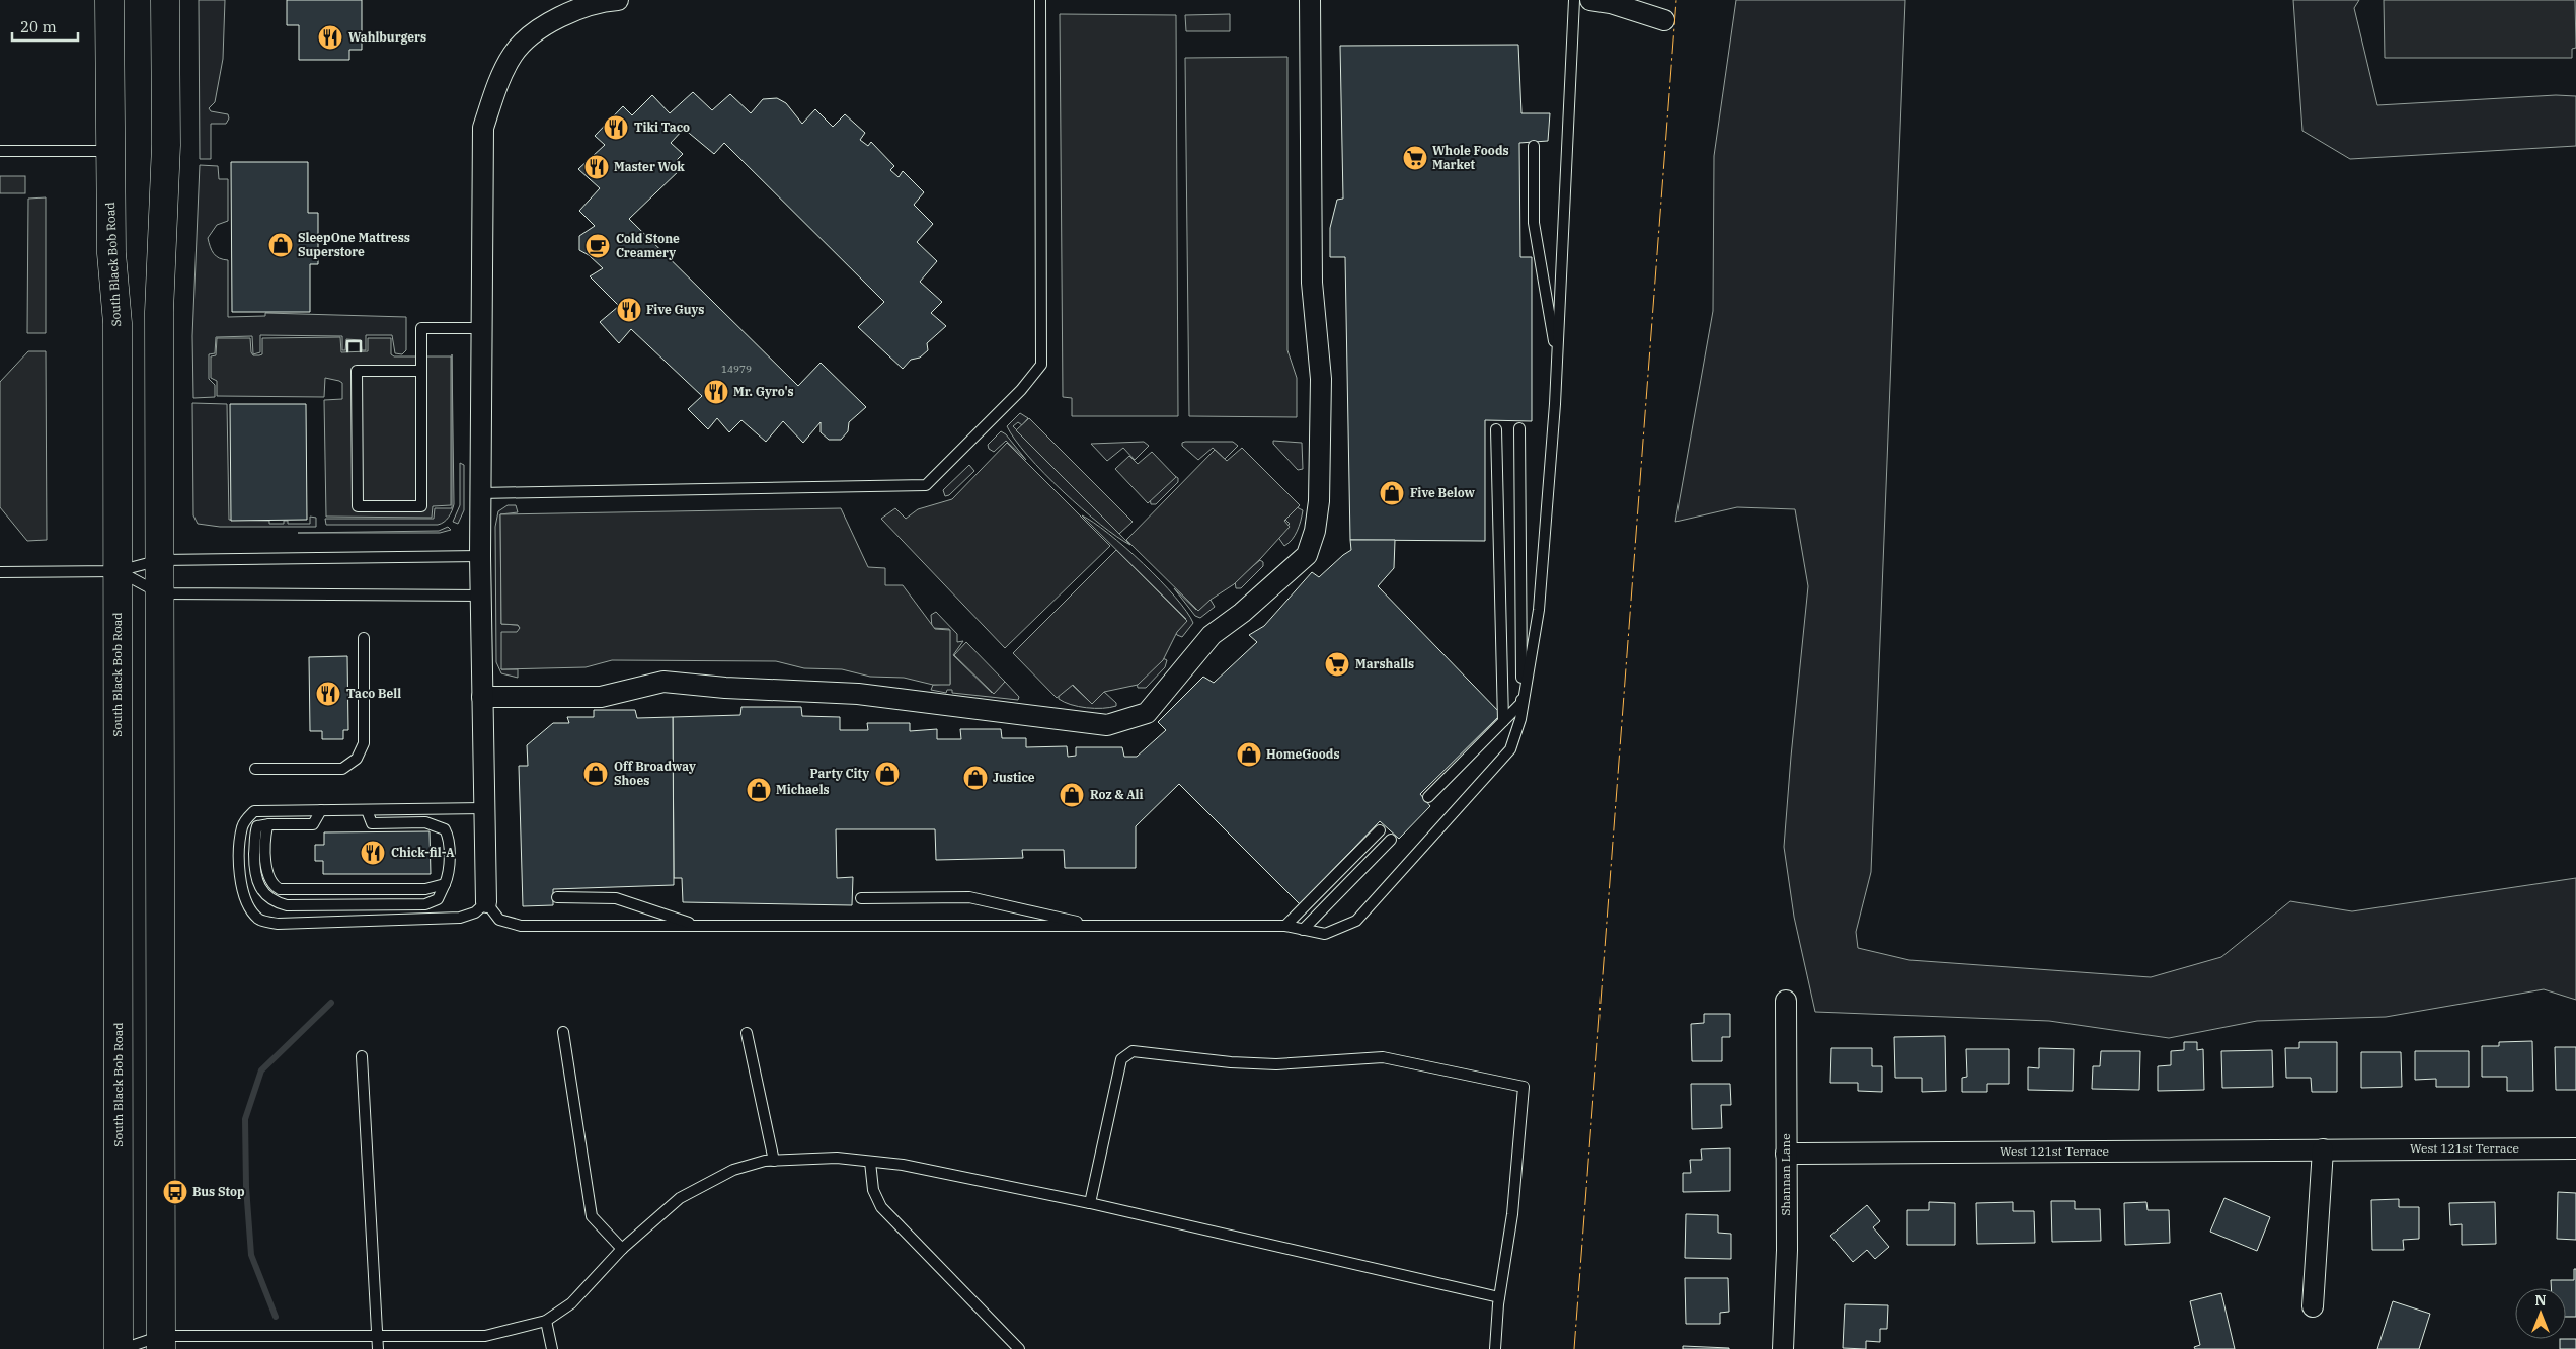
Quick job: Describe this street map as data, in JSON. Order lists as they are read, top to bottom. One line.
{"streets":{"main road":["South Black Bob Road"],"street":["West 121st Terrace","Shannan Lane"]},"crossings":[["West 121st Terrace","Shannan Lane"]],"places":{"restaurant":["Wahlburgers","Tiki Taco","Master Wok","Five Guys","Mr. Gyro's","Taco Bell","Chick-fil-A"],"supermarket":["Whole Foods Market","Marshalls"],"shop":["SleepOne Mattress Superstore","Five Below","HomeGoods","Off Broadway Shoes","Party City","Justice","Michaels","Roz & Ali"],"cafe":["Cold Stone Creamery"],"bus stop":["Bus Stop"]},"house_numbers":["14979"],"scale_bar":"20 m","north":"top"}
